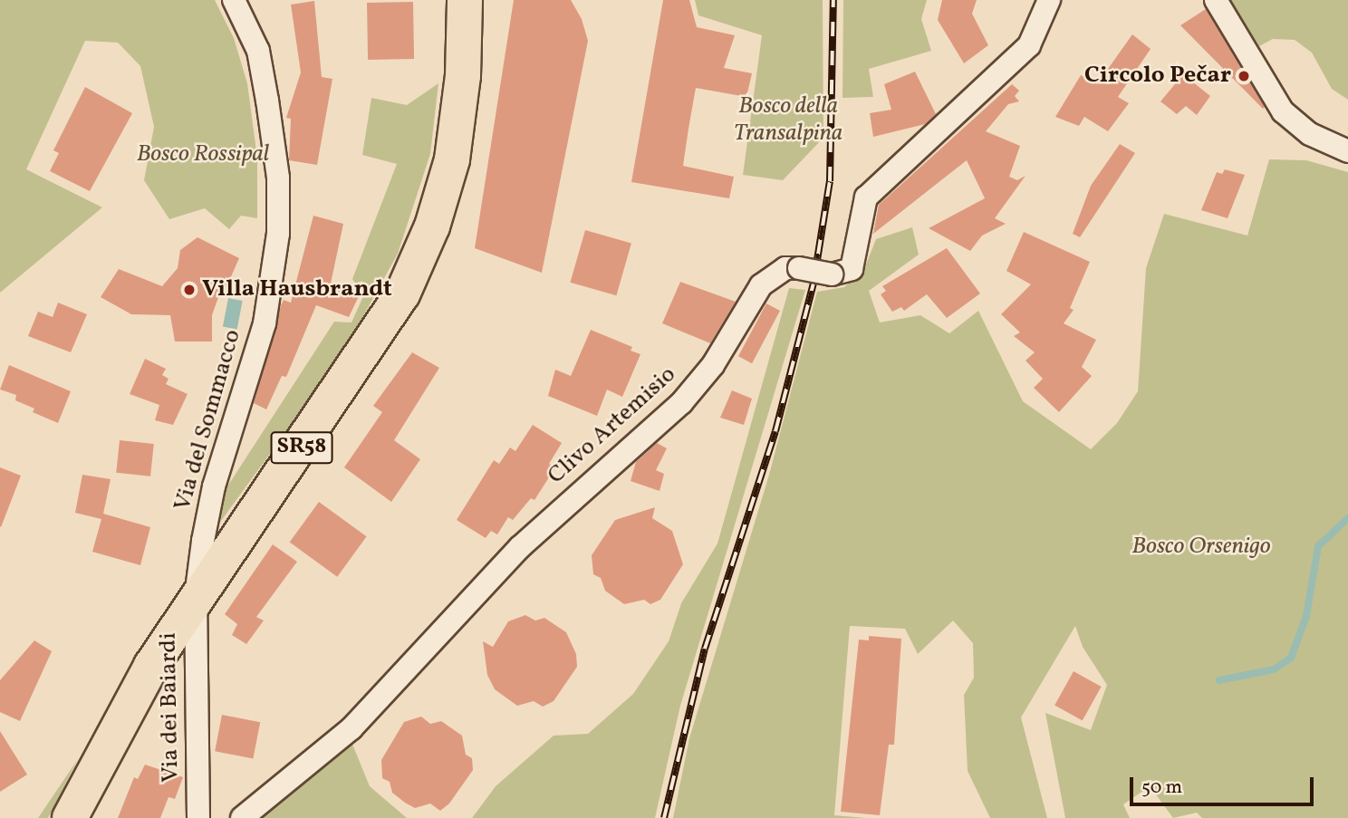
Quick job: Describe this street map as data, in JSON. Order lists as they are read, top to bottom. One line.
{"streets":{"main road":["SR58"],"street":["Via del Sommacco","Clivo Artemisio","Via dei Baiardi"]},"crossings":[["Via del Sommacco","SR58"],["Via del Sommacco","Via dei Baiardi"],["SR58","Via dei Baiardi"]],"parks":["Bosco della Transalpina","Bosco Rossipal","Bosco Orsenigo"],"places":["Circolo Pečar","Villa Hausbrandt"],"scale_bar":"50 m"}
